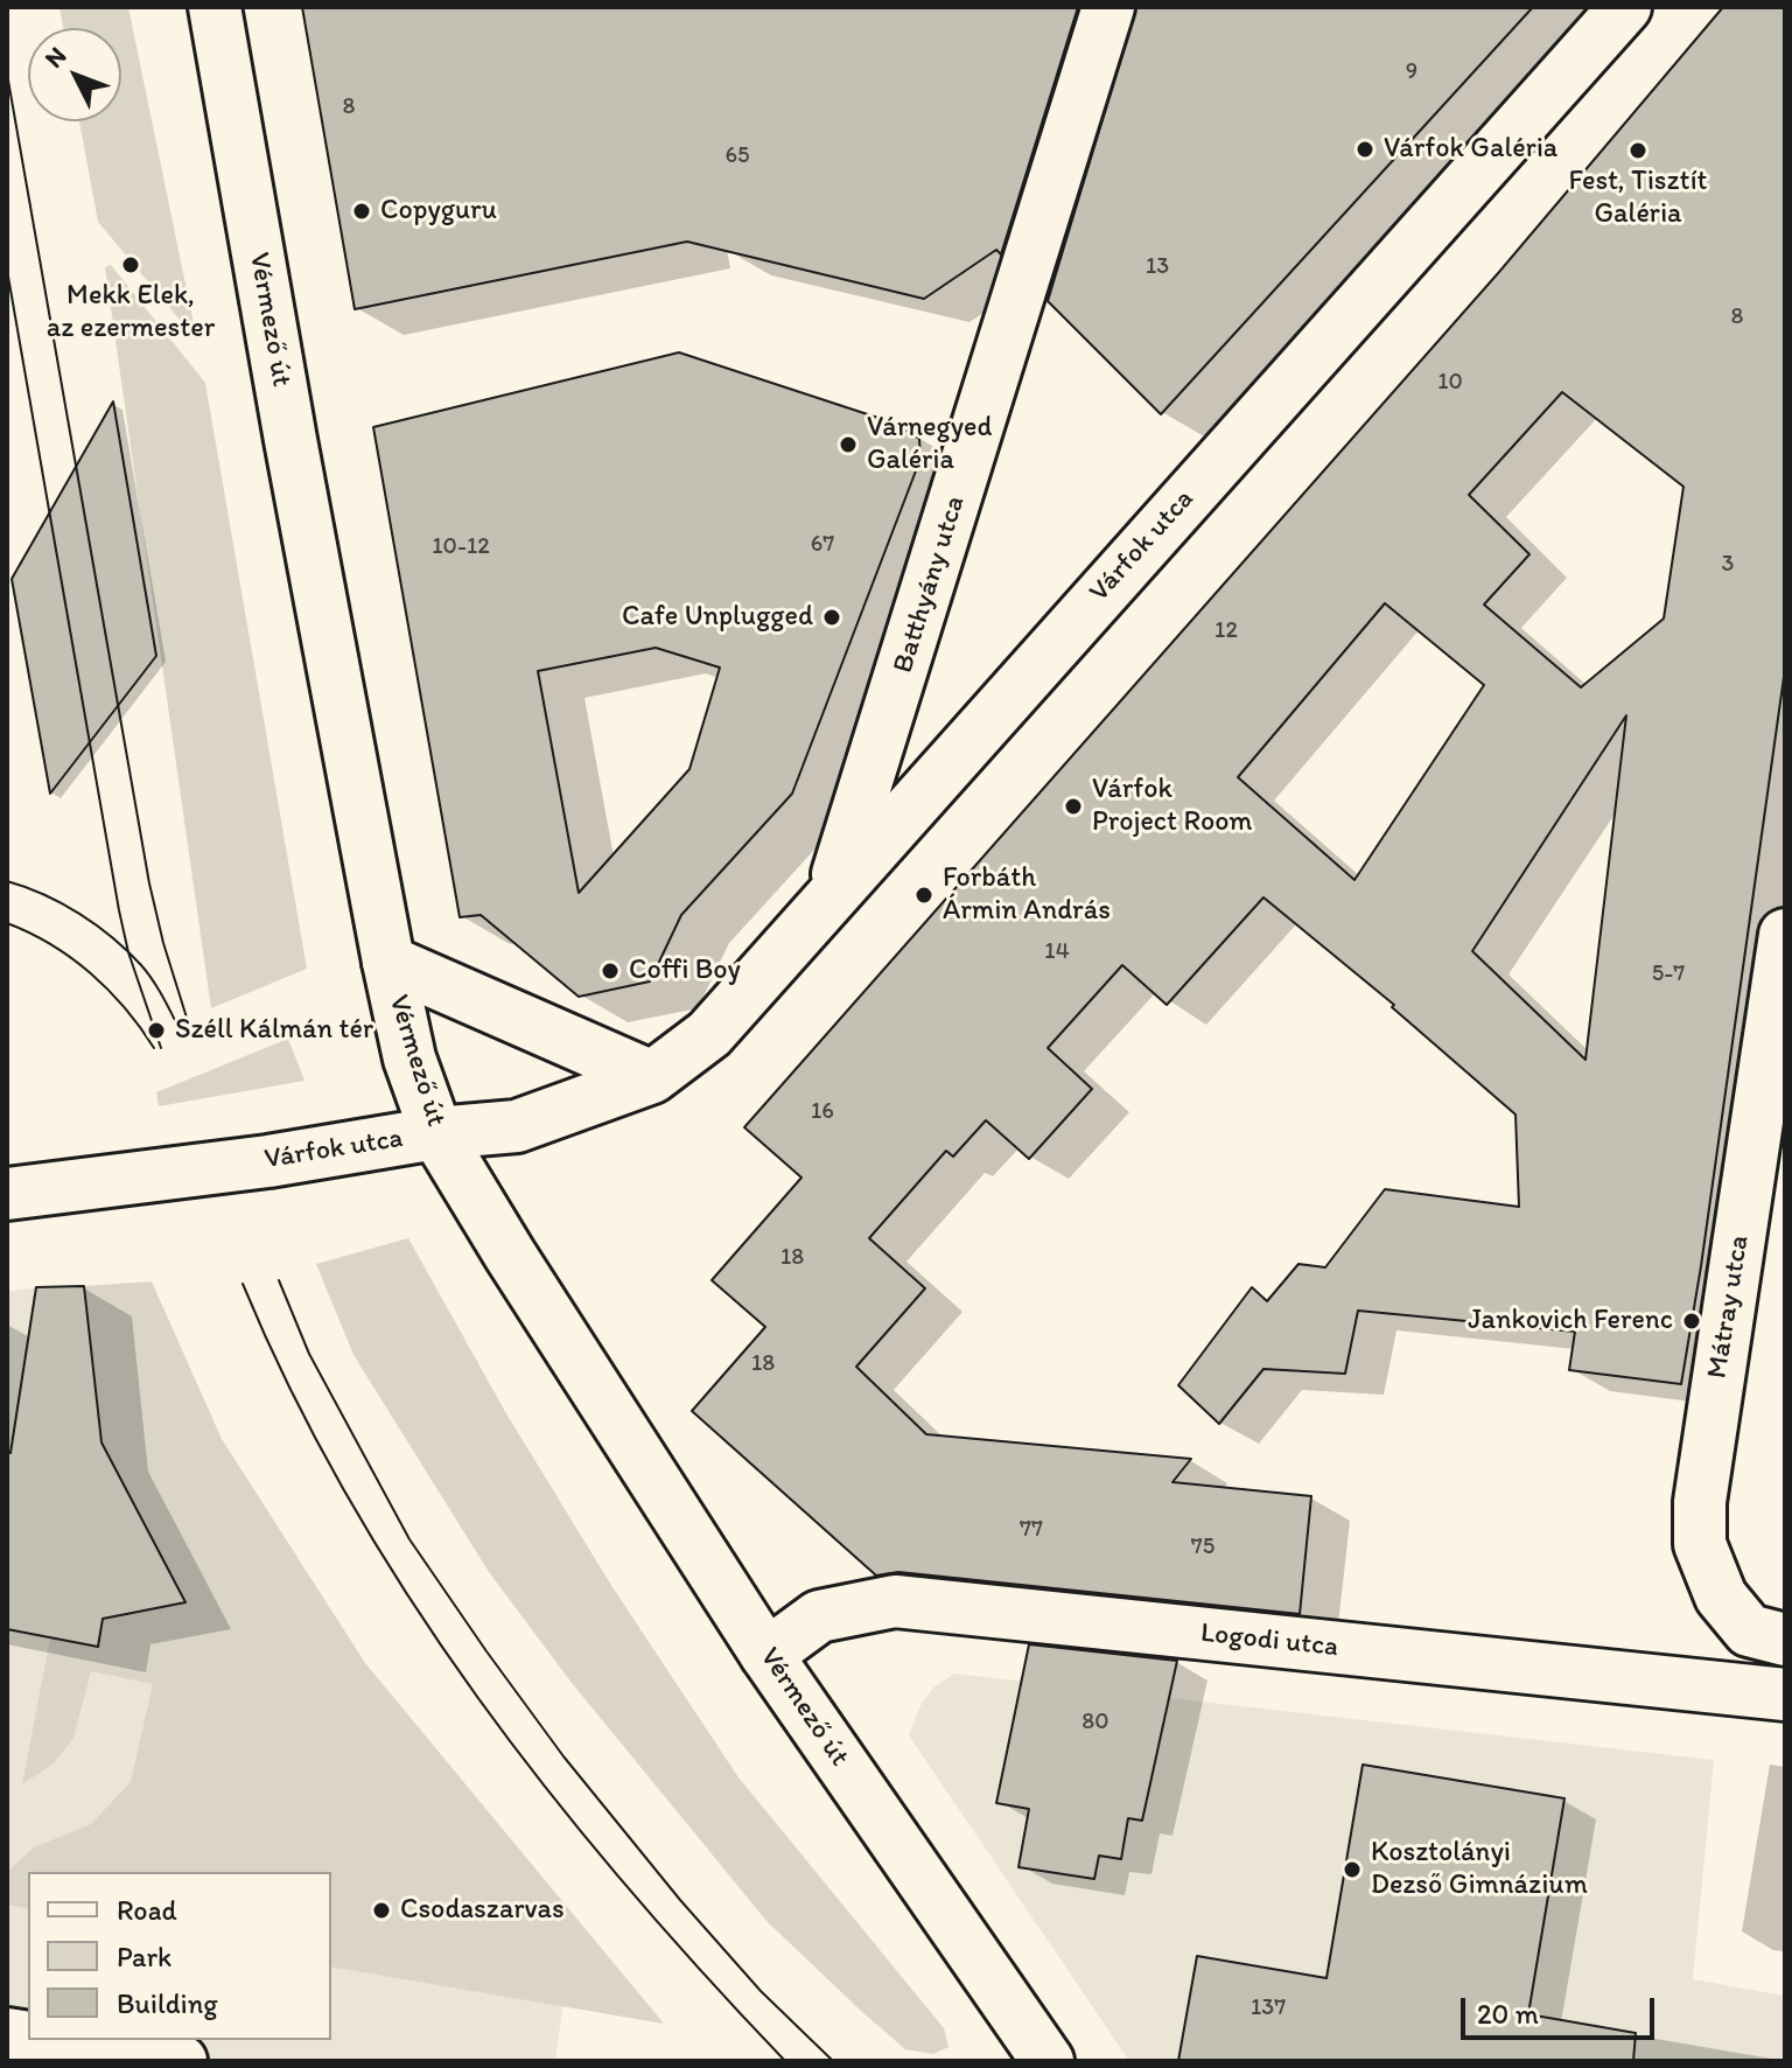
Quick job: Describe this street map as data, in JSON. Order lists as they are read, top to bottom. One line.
{"streets":{"street":["Vérmező út","Várfok utca","Batthyány utca","Mátray utca","Logodi utca"]},"crossings":[["Vérmező út","Várfok utca"],["Vérmező út","Logodi utca"],["Várfok utca","Batthyány utca"]],"places":["Várfok Galéria","Fest, Tisztít Galéria","Copyguru","Mekk Elek, az ezermester","Várnegyed Galéria","Cafe Unplugged","Várfok Project Room","Forbáth Ármin András","Coffi Boy","Széll Kálmán tér","Jankovich Ferenc","Kosztolányi Dezső Gimnázium","Csodaszarvas"],"house_numbers":["9","8","65","13","8","10","67","10-12","3","12","14","5-7","16","18","18","77","75","80","137"],"legend":["Road","Park","Building"],"scale_bar":"20 m","north":"top left"}
